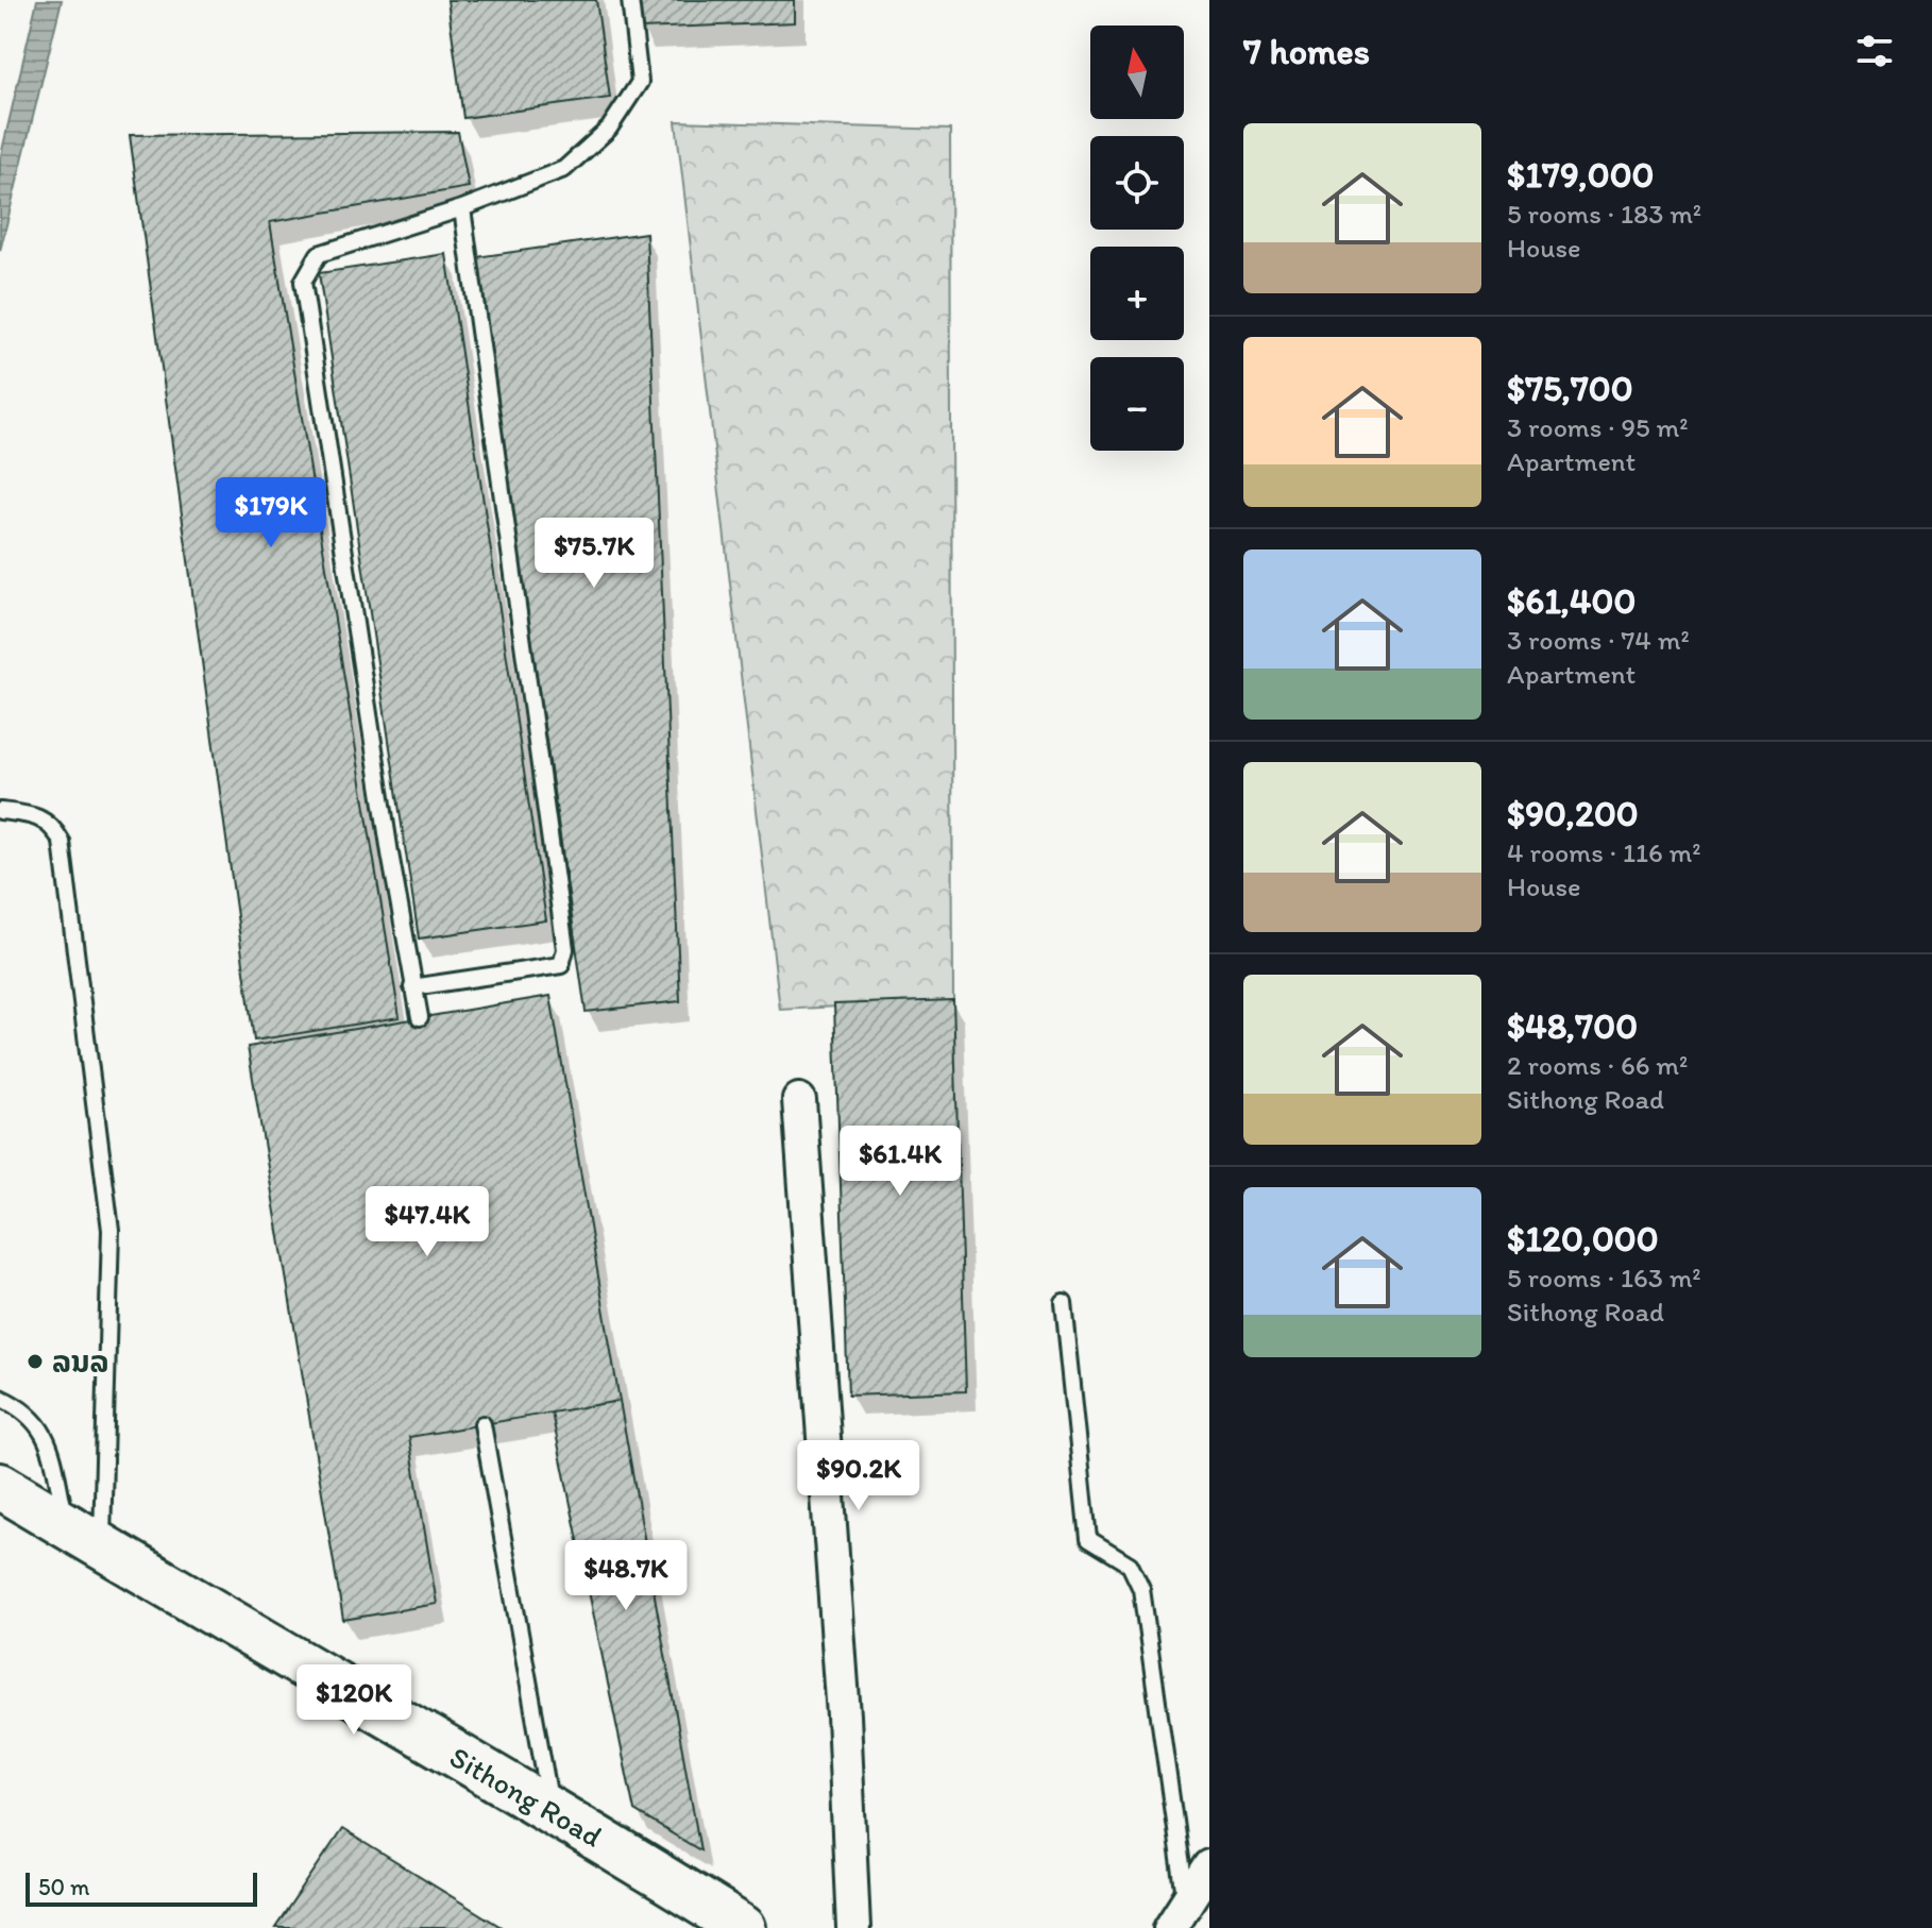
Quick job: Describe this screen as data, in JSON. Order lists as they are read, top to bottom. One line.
{"streets":{"main road":["Sithong Road"]},"places":["ລນລ"],"scale_bar":"50 m","north":"top","page":{"heading":"7 homes","map_buttons":["+","−"],"list":[{"name":"$179,000","note":"5 rooms · 183 m² · House"},{"name":"$75,700","note":"3 rooms · 95 m² · Apartment"},{"name":"$61,400","note":"3 rooms · 74 m² · Apartment"},{"name":"$90,200","note":"4 rooms · 116 m² · House"},{"name":"$48,700","note":"2 rooms · 66 m² · Sithong Road"},{"name":"$120,000","note":"5 rooms · 163 m² · Sithong Road"}],"price":["$179K","$75.7K","$61.4K","$47.4K","$90.2K","$48.7K","$120K"],"scale":"50 m"}}
